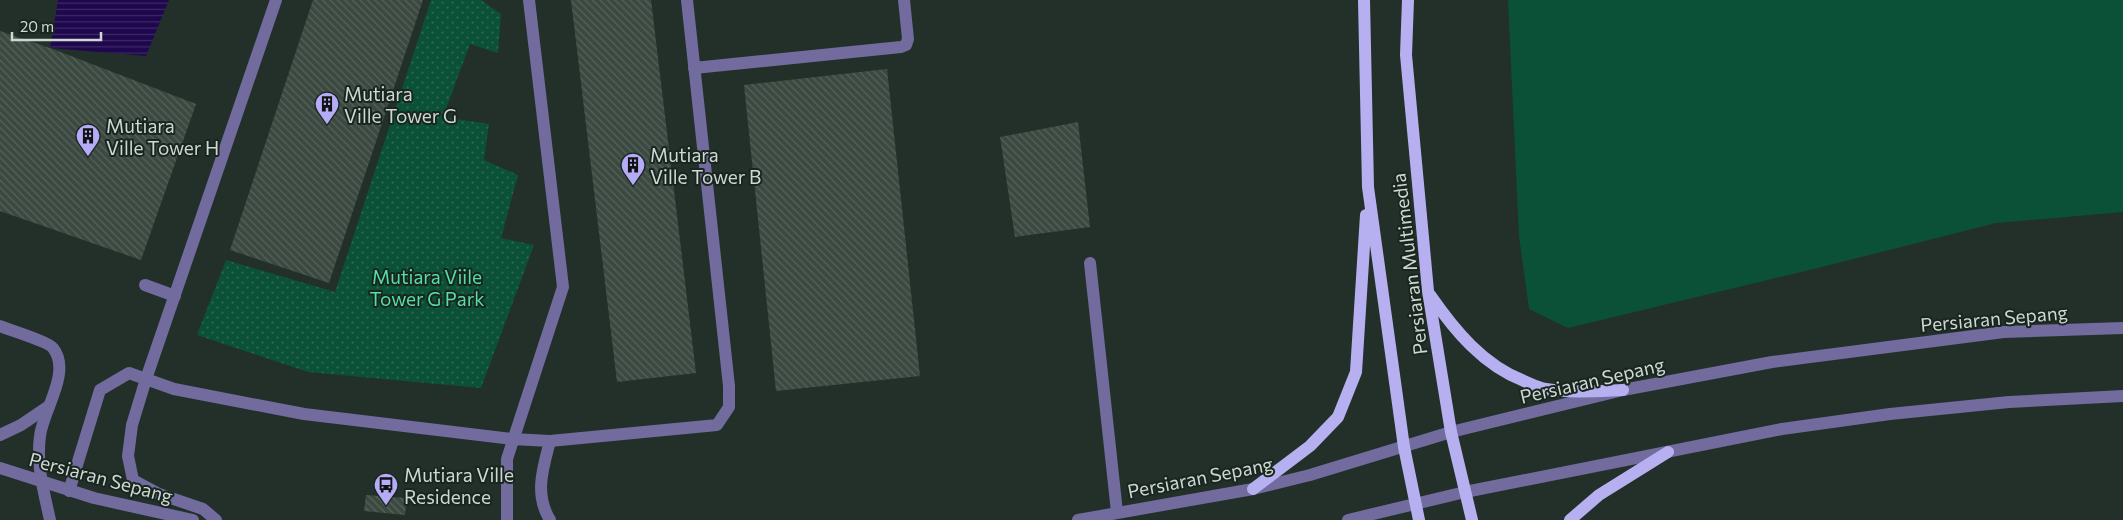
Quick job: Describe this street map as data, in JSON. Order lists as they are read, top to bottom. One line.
{"streets":{"main road":["Persiaran Multimedia"],"street":["Persiaran Sepang"]},"crossings":[["Persiaran Multimedia","Persiaran Sepang"]],"parks":["Mutiara Viile Tower G Park"],"places":{"building":["Mutiara Ville Tower G","Mutiara Ville Tower H","Mutiara Ville Tower B"],"bus stop":["Mutiara Ville Residence"]},"scale_bar":"20 m"}
